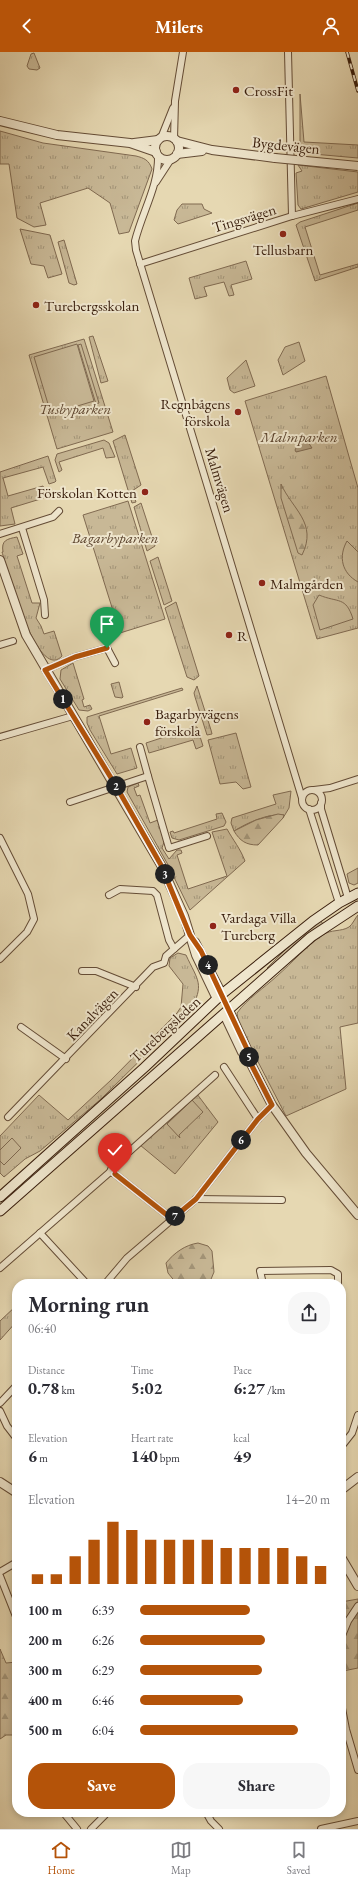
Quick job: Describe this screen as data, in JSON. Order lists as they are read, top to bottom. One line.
{"streets":{"main road":["Turebergsleden"],"street":["Bygdevägen","Tingsvägen","Malmvägen","Kanalvägen"]},"crossings":[["Bygdevägen","Malmvägen"],["Tingsvägen","Malmvägen"]],"parks":["Tusbyparken","Malmparken","Bagarbyparken"],"places":["CrossFit","Tellusbarn","Turebergsskolan","Regnbågens förskola","Förskolan Kotten","Malmgården","R","Bagarbyvägens förskola","Vardaga Villa Tureberg"],"page":{"header":"Milers","pins":["1","2","3","4","5","6","7"],"heading":["Morning run","06:40"],"stats":[["Distance","0.78 km"],["Time","5:02"],["Pace","6:27 /km"],["Elevation","6 m"],["Heart rate","140 bpm"],["kcal","49"]],"chart":["Elevation","14–20 m"],"list":[{"name":"100 m","note":"6:39"},{"name":"200 m","note":"6:26"},{"name":"300 m","note":"6:29"},{"name":"400 m","note":"6:46"},{"name":"500 m","note":"6:04"}],"buttons":["Save","Share"],"tabs":["Home","Map","Saved"]}}
